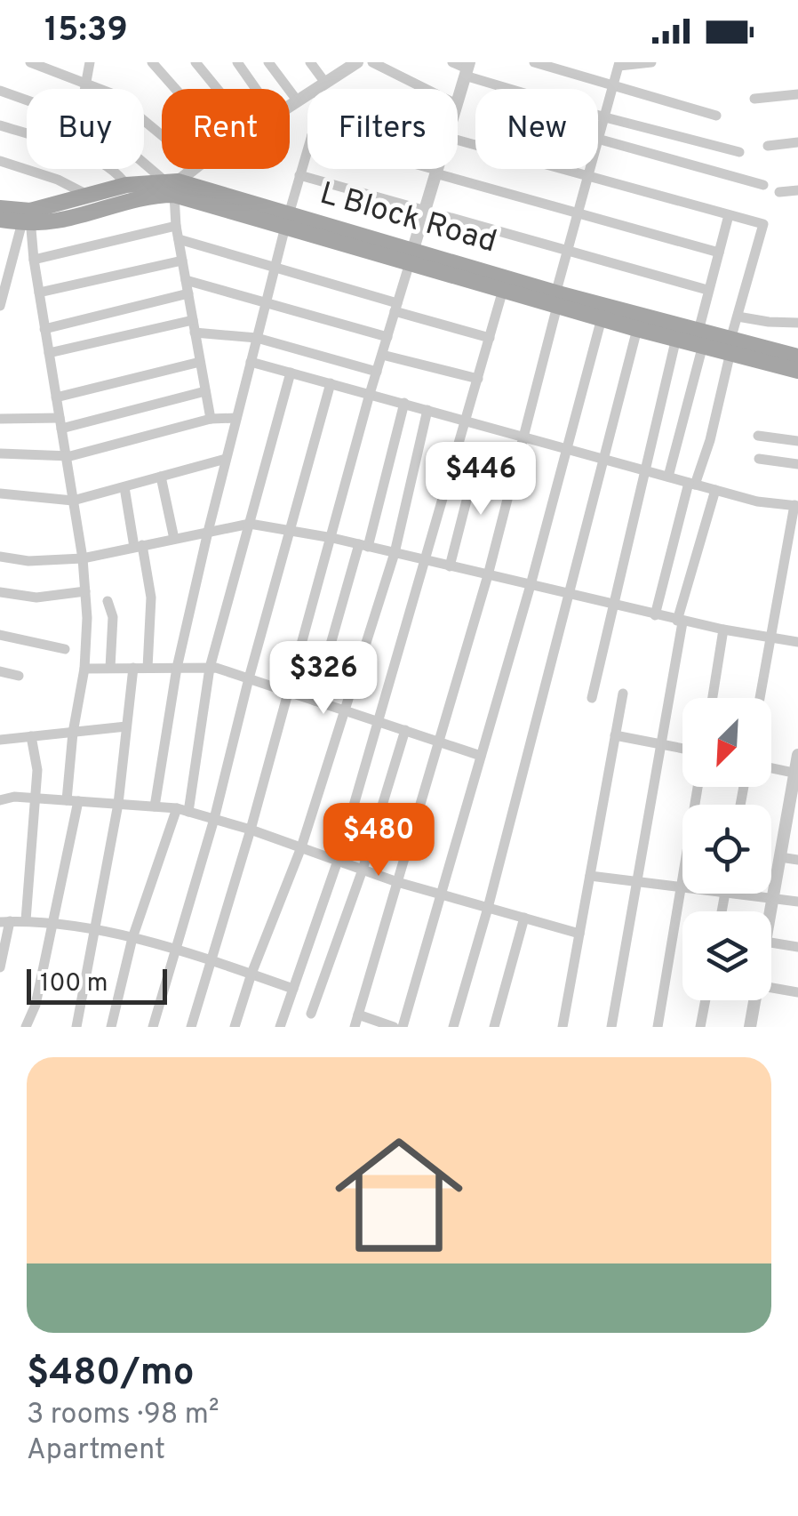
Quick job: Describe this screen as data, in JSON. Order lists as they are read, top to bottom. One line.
{"streets":{"main road":["L Block Road"]},"scale_bar":"100 m","north":"bottom left","page":{"status":"15:39","chip":["Buy","Rent","Filters","New"],"price":["$446","$326","$480"],"scale":"100 m","list":[{"name":"$480/mo","note":"3 rooms · 98 m² · Apartment"}]}}
